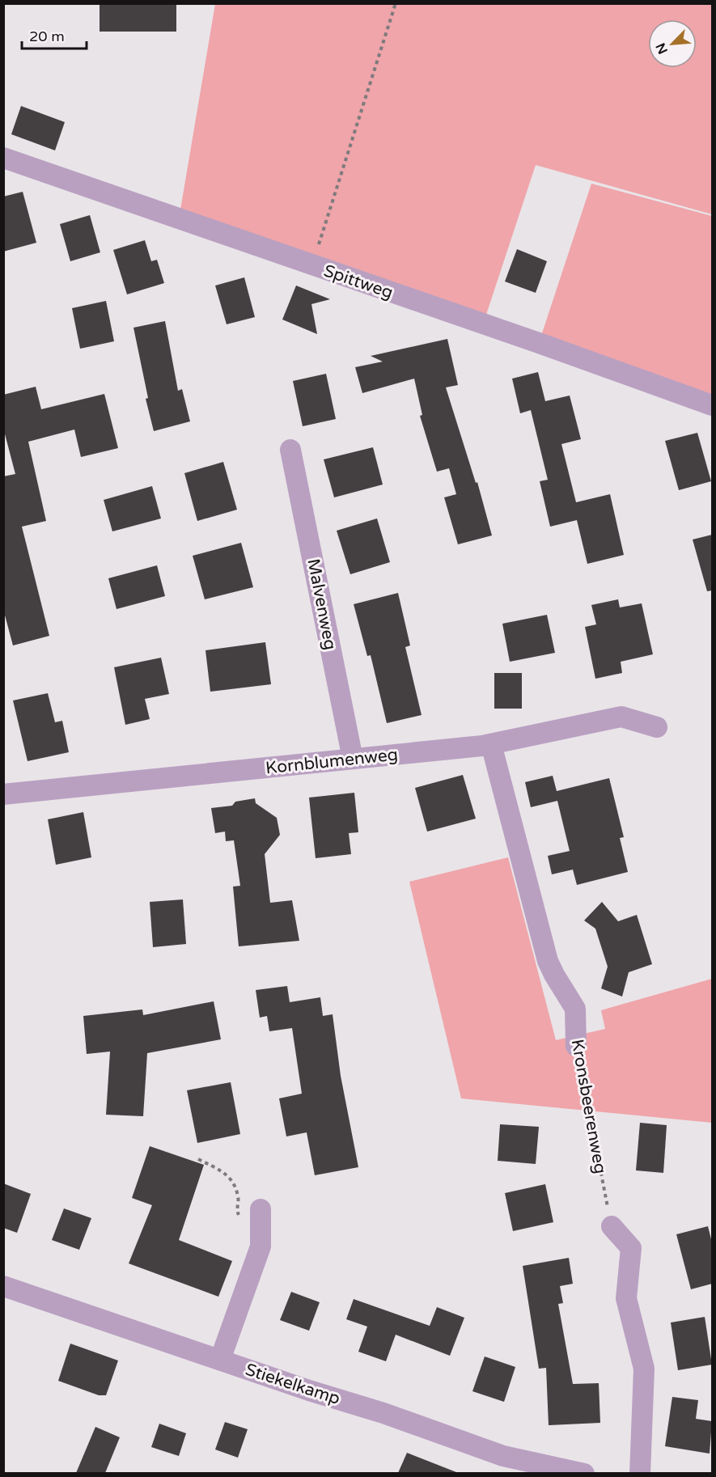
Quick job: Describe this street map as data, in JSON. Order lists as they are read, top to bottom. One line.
{"streets":{"street":["Spittweg","Malvenweg","Kornblumenweg","Kronsbeerenweg","Stiekelkamp"]},"crossings":[["Malvenweg","Kornblumenweg"],["Kornblumenweg","Kronsbeerenweg"]],"scale_bar":"20 m","north":"bottom left"}
